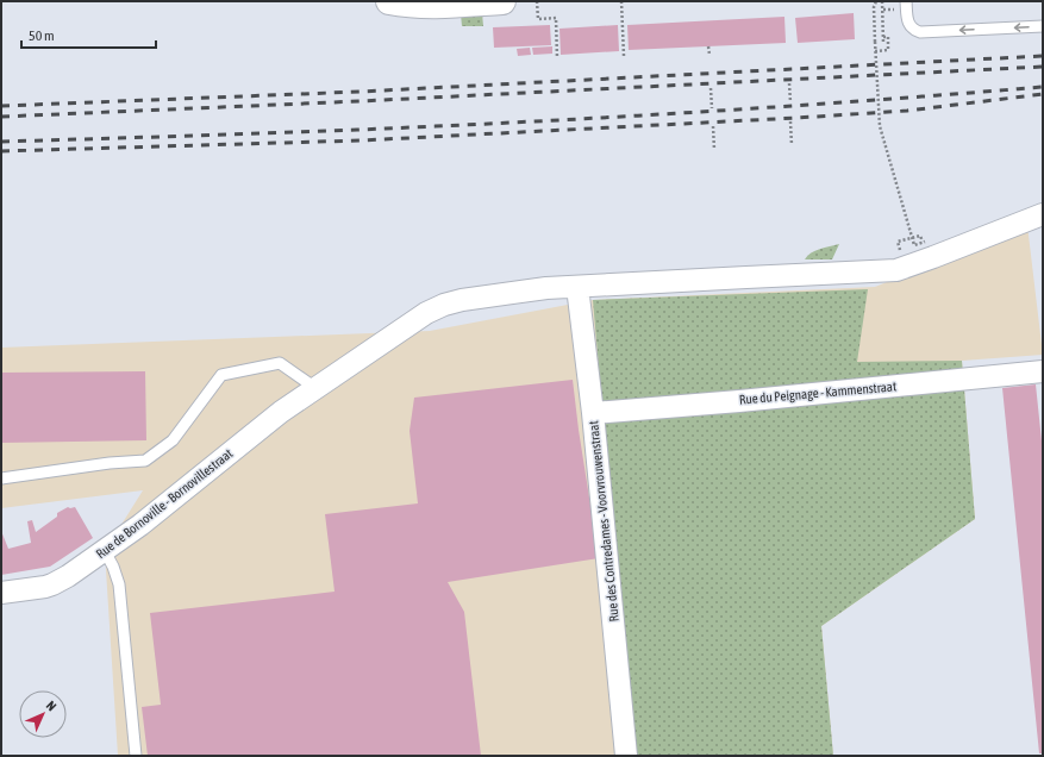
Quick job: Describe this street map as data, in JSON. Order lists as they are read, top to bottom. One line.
{"streets":{"street":["Rue du Peignage - Kammenstraat","Rue de Bornoville - Bornovillestraat","Rue des Contredames - Voorvrouwenstraat"]},"crossings":[["Rue du Peignage - Kammenstraat","Rue des Contredames - Voorvrouwenstraat"],["Rue de Bornoville - Bornovillestraat","Rue des Contredames - Voorvrouwenstraat"]],"scale_bar":"50 m","north":"top right"}
